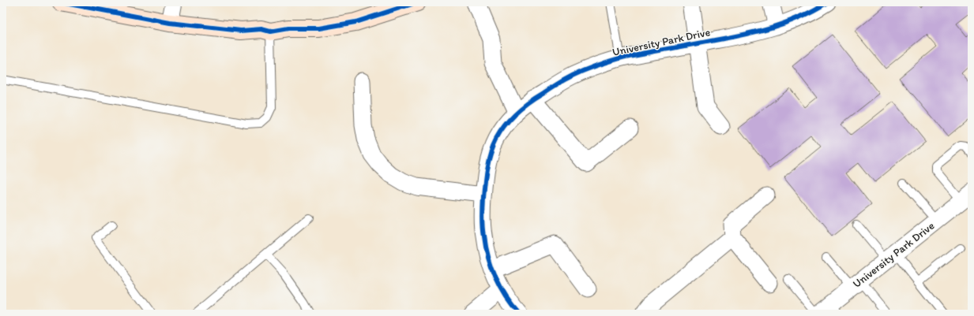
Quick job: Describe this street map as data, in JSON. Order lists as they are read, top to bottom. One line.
{"streets":{"street":["University Park Drive"]}}
